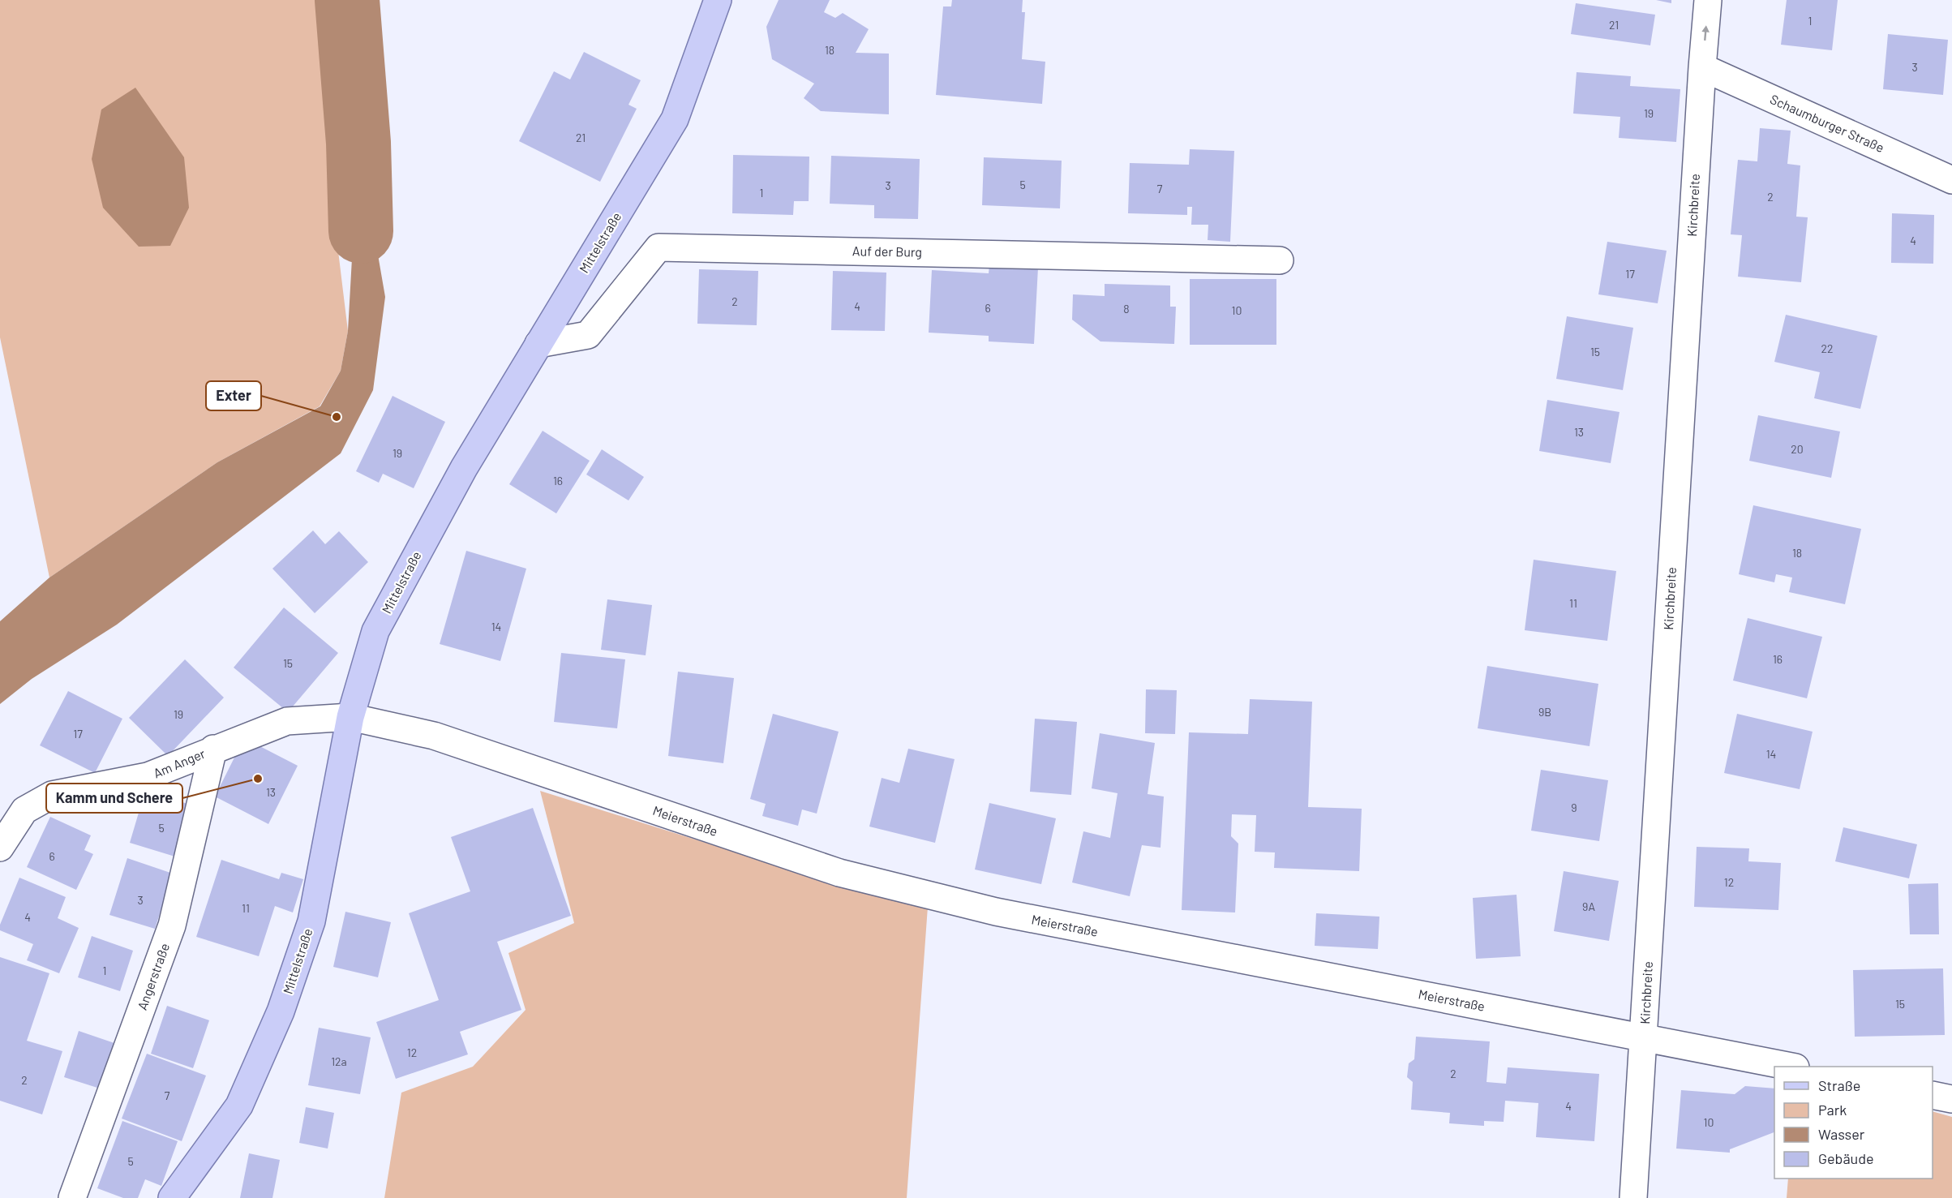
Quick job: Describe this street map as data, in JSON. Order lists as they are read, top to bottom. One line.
{"streets":{"main road":["Mittelstraße"],"street":["Schaumburger Straße","Kirchbreite","Auf der Burg","Am Anger","Meierstraße","Angerstraße"]},"crossings":[["Schaumburger Straße","Kirchbreite"],["Kirchbreite","Meierstraße"],["Mittelstraße","Auf der Burg"],["Mittelstraße","Am Anger"],["Mittelstraße","Meierstraße"],["Am Anger","Meierstraße"],["Am Anger","Angerstraße"]],"places":["Exter","Kamm und Schere"],"house_numbers":["1","21","18","3","19","21","5","3","7","1","2","4","17","2","4","6","8","10","22","15","13","20","19","16","18","11","14","16","15","9B","19","17","14","13","9","5","6","12","3","9A","11","4","1","15","12","12a","2","2","7","4","10","5"],"legend":["Straße","Park","Wasser","Gebäude"]}
